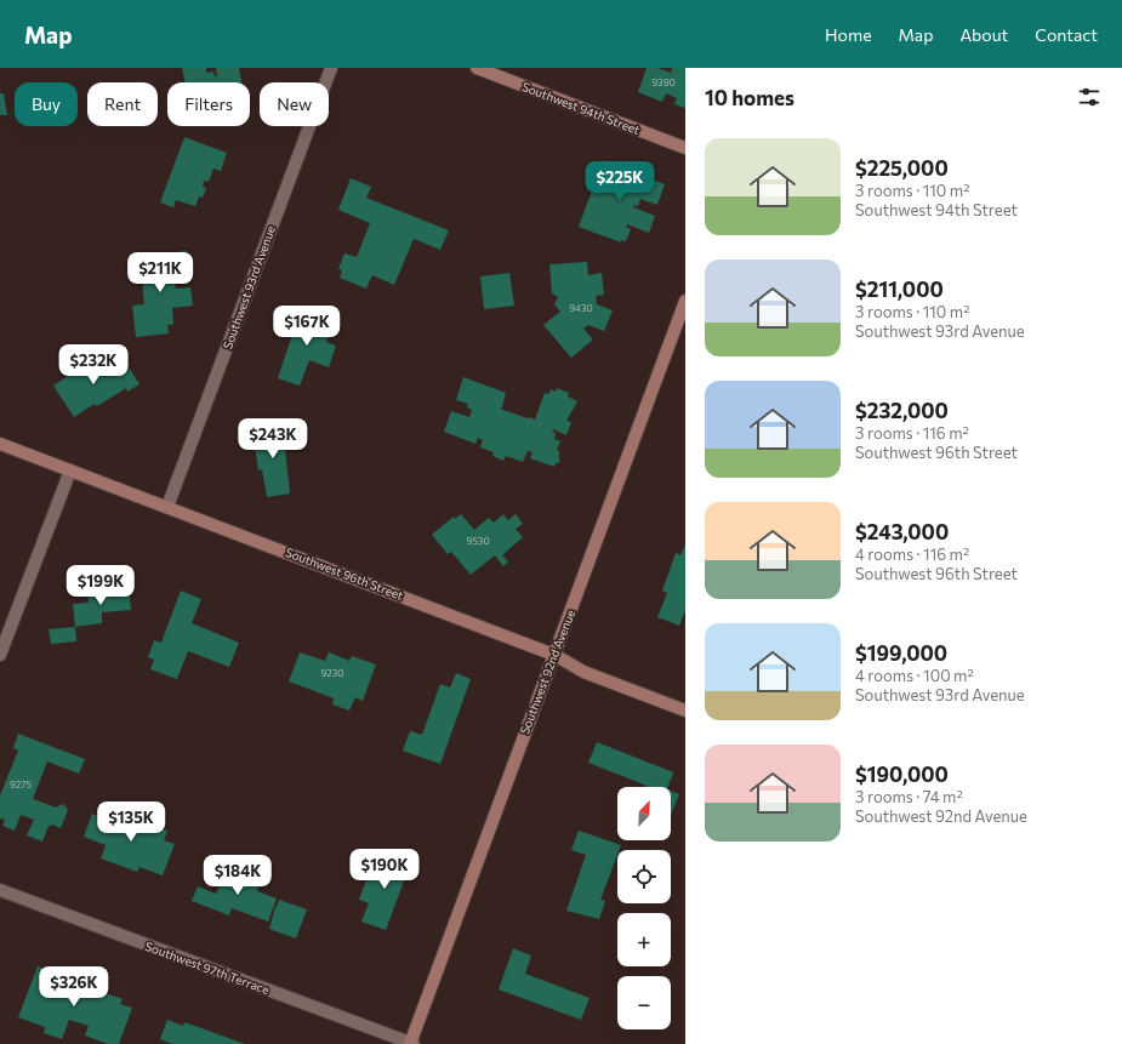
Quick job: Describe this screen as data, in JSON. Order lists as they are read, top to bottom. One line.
{"streets":{"street":["Southwest 94th Street","Southwest 93rd Avenue","Southwest 96th Street","Southwest 92nd Avenue","Southwest 97th Terrace"]},"crossings":[["Southwest 93rd Avenue","Southwest 96th Street"],["Southwest 96th Street","Southwest 92nd Avenue"],["Southwest 92nd Avenue","Southwest 97th Terrace"]],"house_numbers":["9390","9430","9530","9230","9275"],"north":"top right","page":{"header":"Map","nav":["Home","Map","About","Contact"],"heading":"10 homes","chip":["Buy","Rent","Filters","New"],"list":[{"name":"$225,000","note":"3 rooms · 110 m² · Southwest 94th Street"},{"name":"$211,000","note":"3 rooms · 110 m² · Southwest 93rd Avenue"},{"name":"$232,000","note":"3 rooms · 116 m² · Southwest 96th Street"},{"name":"$243,000","note":"4 rooms · 116 m² · Southwest 96th Street"},{"name":"$199,000","note":"4 rooms · 100 m² · Southwest 93rd Avenue"},{"name":"$190,000","note":"3 rooms · 74 m² · Southwest 92nd Avenue"}],"price":["$225K","$211K","$167K","$232K","$243K","$199K","$135K","$190K","$184K","$326K"],"map_buttons":["+","−"]}}
